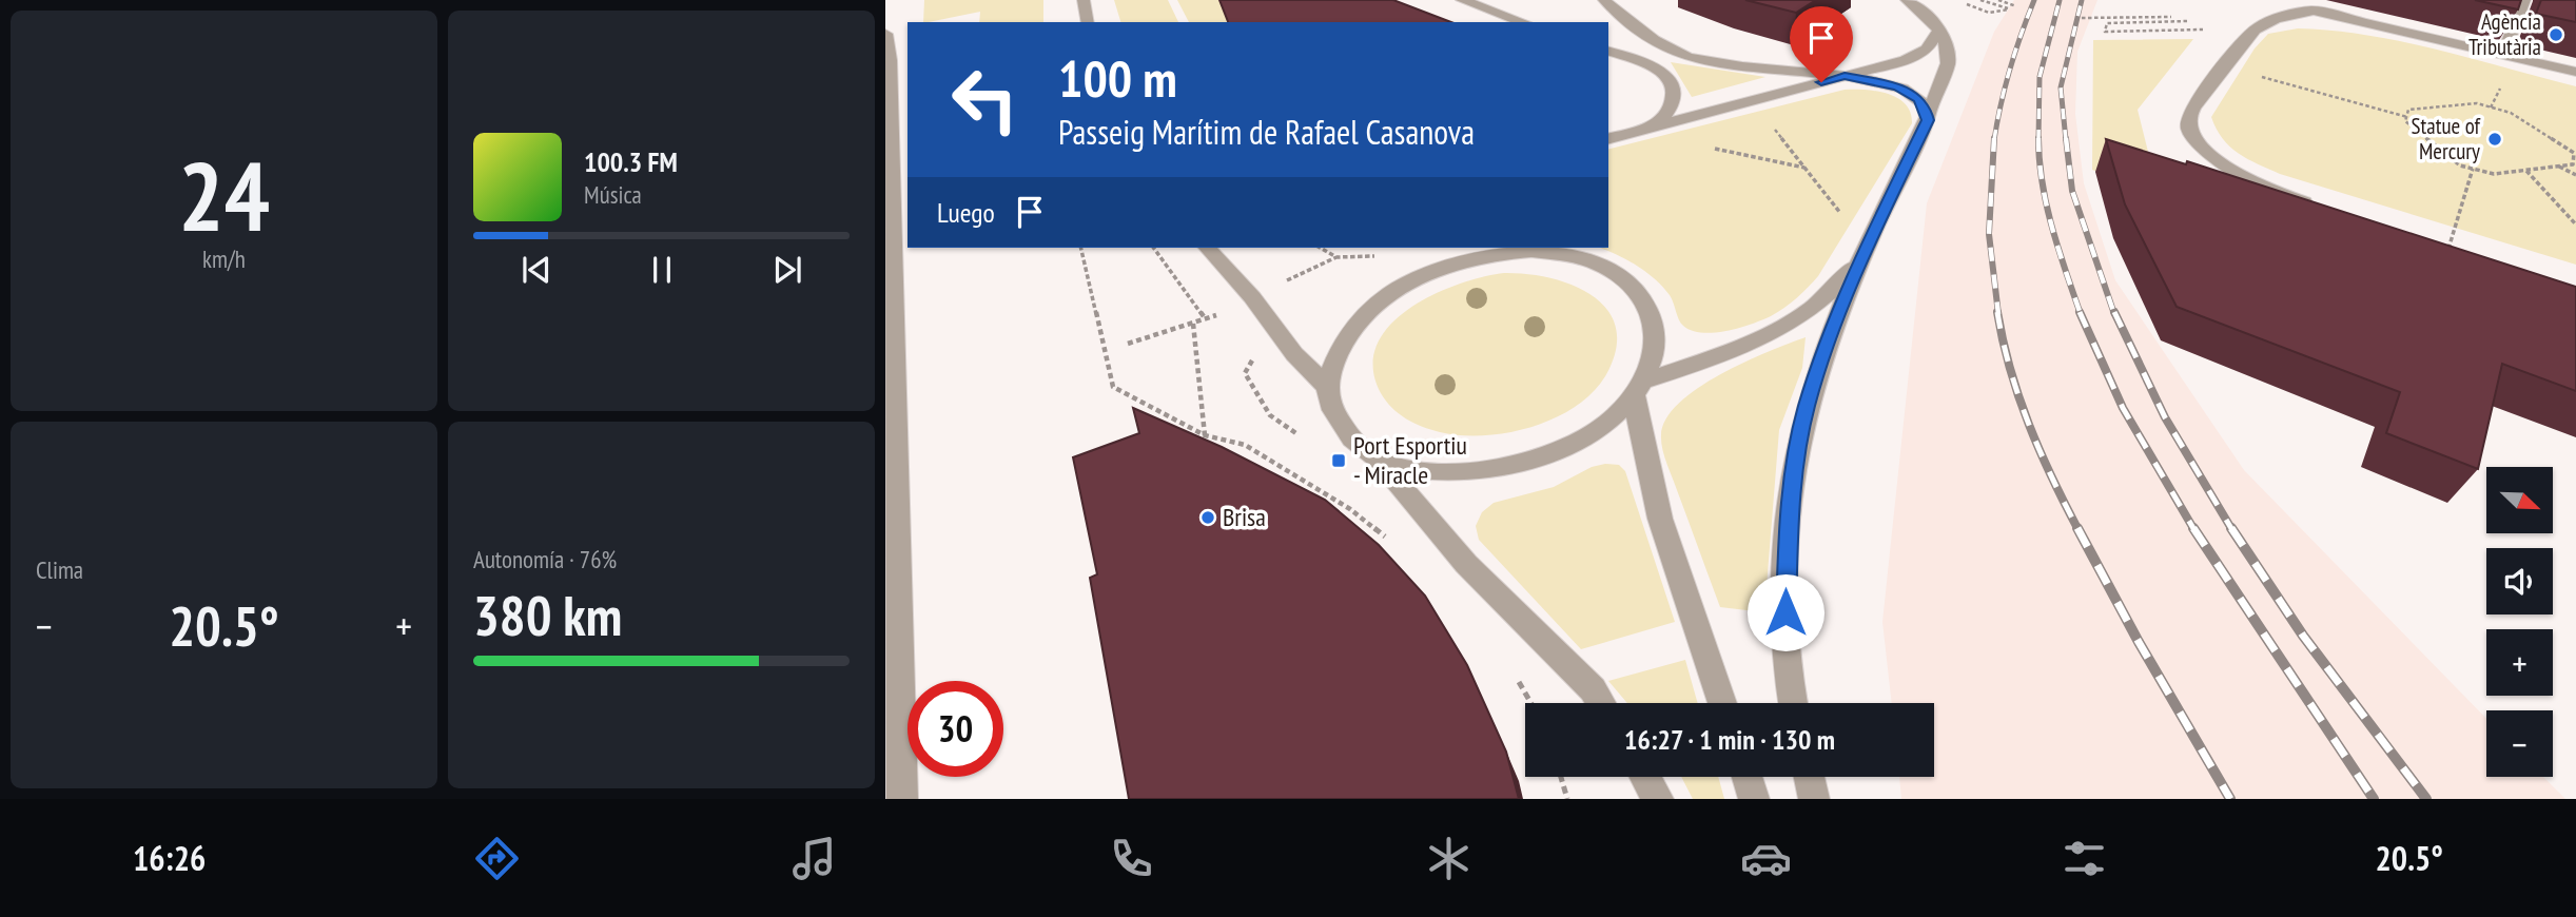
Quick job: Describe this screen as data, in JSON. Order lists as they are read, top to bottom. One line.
{"places":{"other":["Agència Tributària","Statue of Mercury","Brisa"],"transit":["Port Esportiu - Miracle"]},"north":"bottom right","page":{"tile":[["24","km/h"],"Clima",["Autonomía · 76%","380 km"]],"turn":["100 m","Passeig Marítim de Rafael Casanova"],"song":["100.3 FM","Música"],"then":"Luego","map_buttons":["+","−"],"heat":["−","20.5°","+"],"limit":"30","trip":"16:27 · 1 min · 130 m","tabs":["16:26","20.5°"]}}
